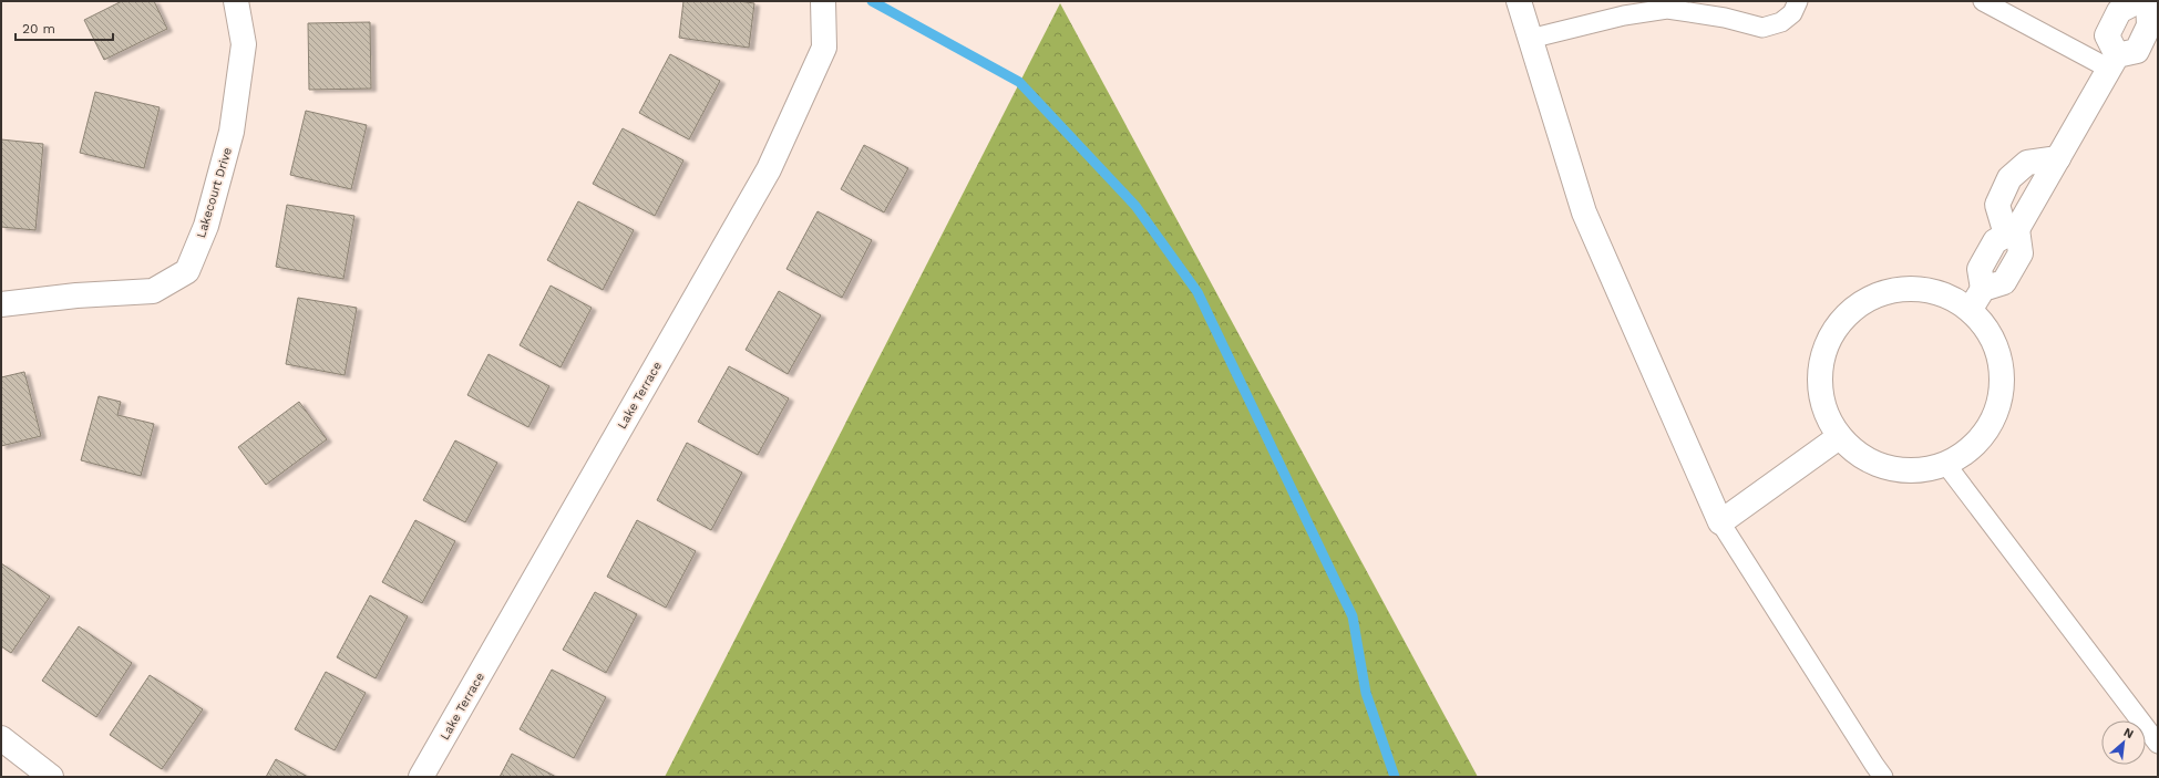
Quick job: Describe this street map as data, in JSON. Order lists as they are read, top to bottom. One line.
{"streets":{"street":["Lakecourt Drive","Lake Terrace"]},"scale_bar":"20 m","north":"top right"}
